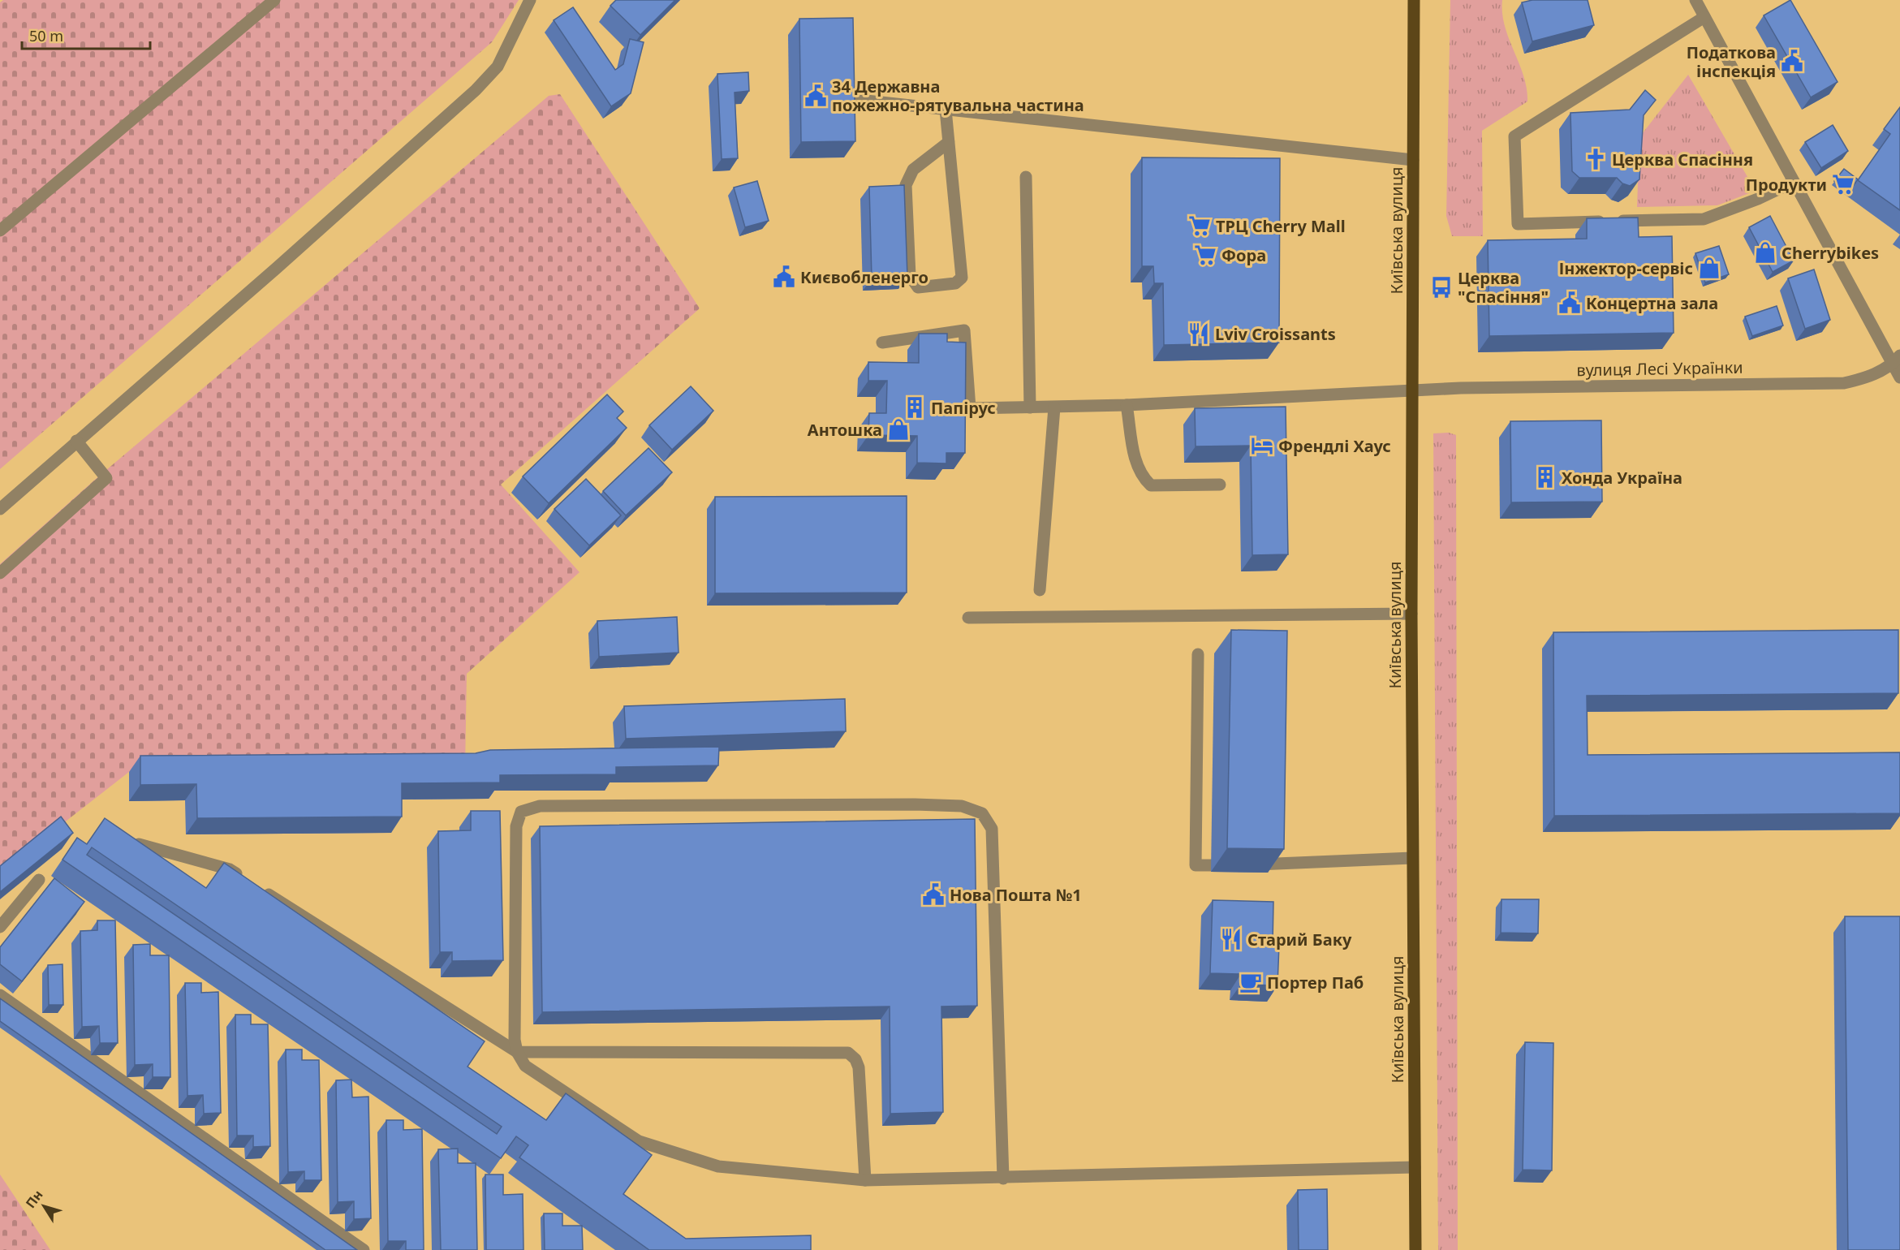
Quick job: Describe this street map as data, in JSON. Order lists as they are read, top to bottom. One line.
{"streets":{"main road":["Київська вулиця"],"street":["вулиця Лесі Українки"]},"crossings":[["Київська вулиця","вулиця Лесі Українки"]],"places":{"public building":["Податкова інспекція","34 Державна пожежно-рятувальна частина","Києвобленерго","Концертна зала","Нова Пошта №1"],"church":["Церква Спасіння"],"supermarket":["Продукти","ТРЦ Cherry Mall","Фора"],"shop":["Сherrybikes","Інжектор-сервіс","Антошка"],"bus stop":["Церква \"Спасіння\""],"restaurant":["Lviv Croissants","Старий Баку"],"building":["Папірус","Хонда Україна"],"hotel":["Френдлі Хаус"],"cafe":["Портер Паб"]},"scale_bar":"50 m","north":"top left"}
